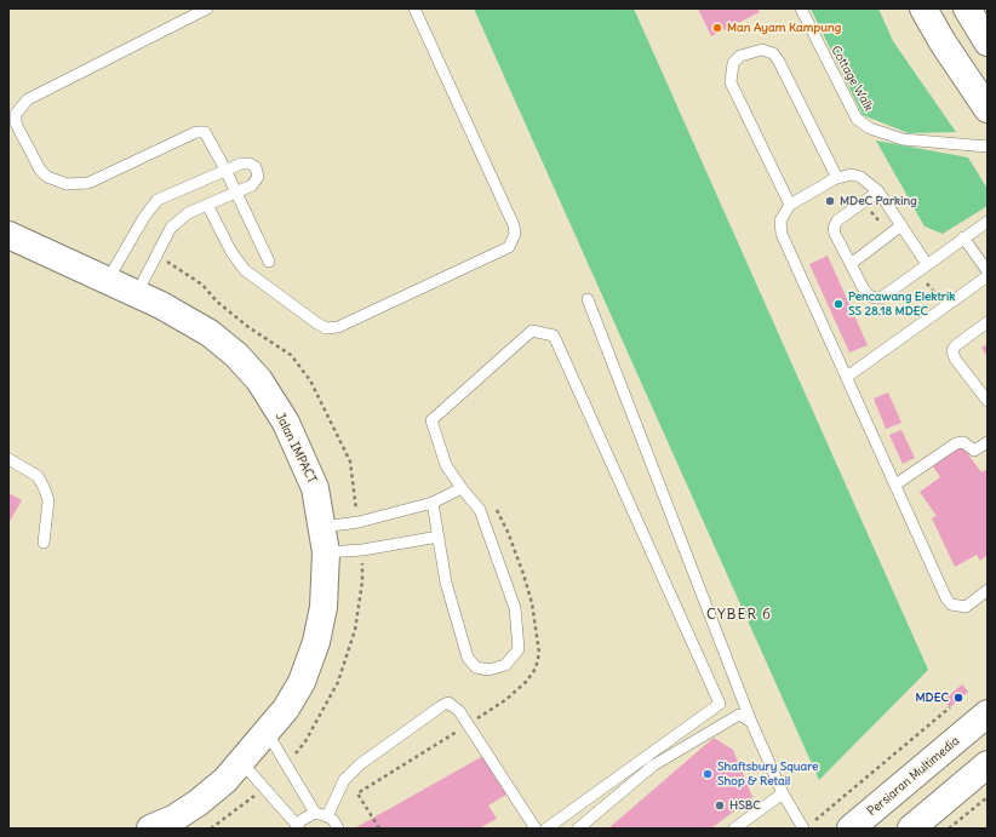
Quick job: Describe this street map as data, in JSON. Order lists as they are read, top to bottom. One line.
{"streets":{"street":["Jalan IMPACT","Persiaran Multimedia"],"lane":["Cottage Walk"]},"districts":["CYBER 6"],"places":["Man Ayam Kampung","MDeC Parking","Pencawang Elektrik SS 28.18 MDEC","MDEC","Shaftsbury Square Shop & Retail","HSBC"]}
